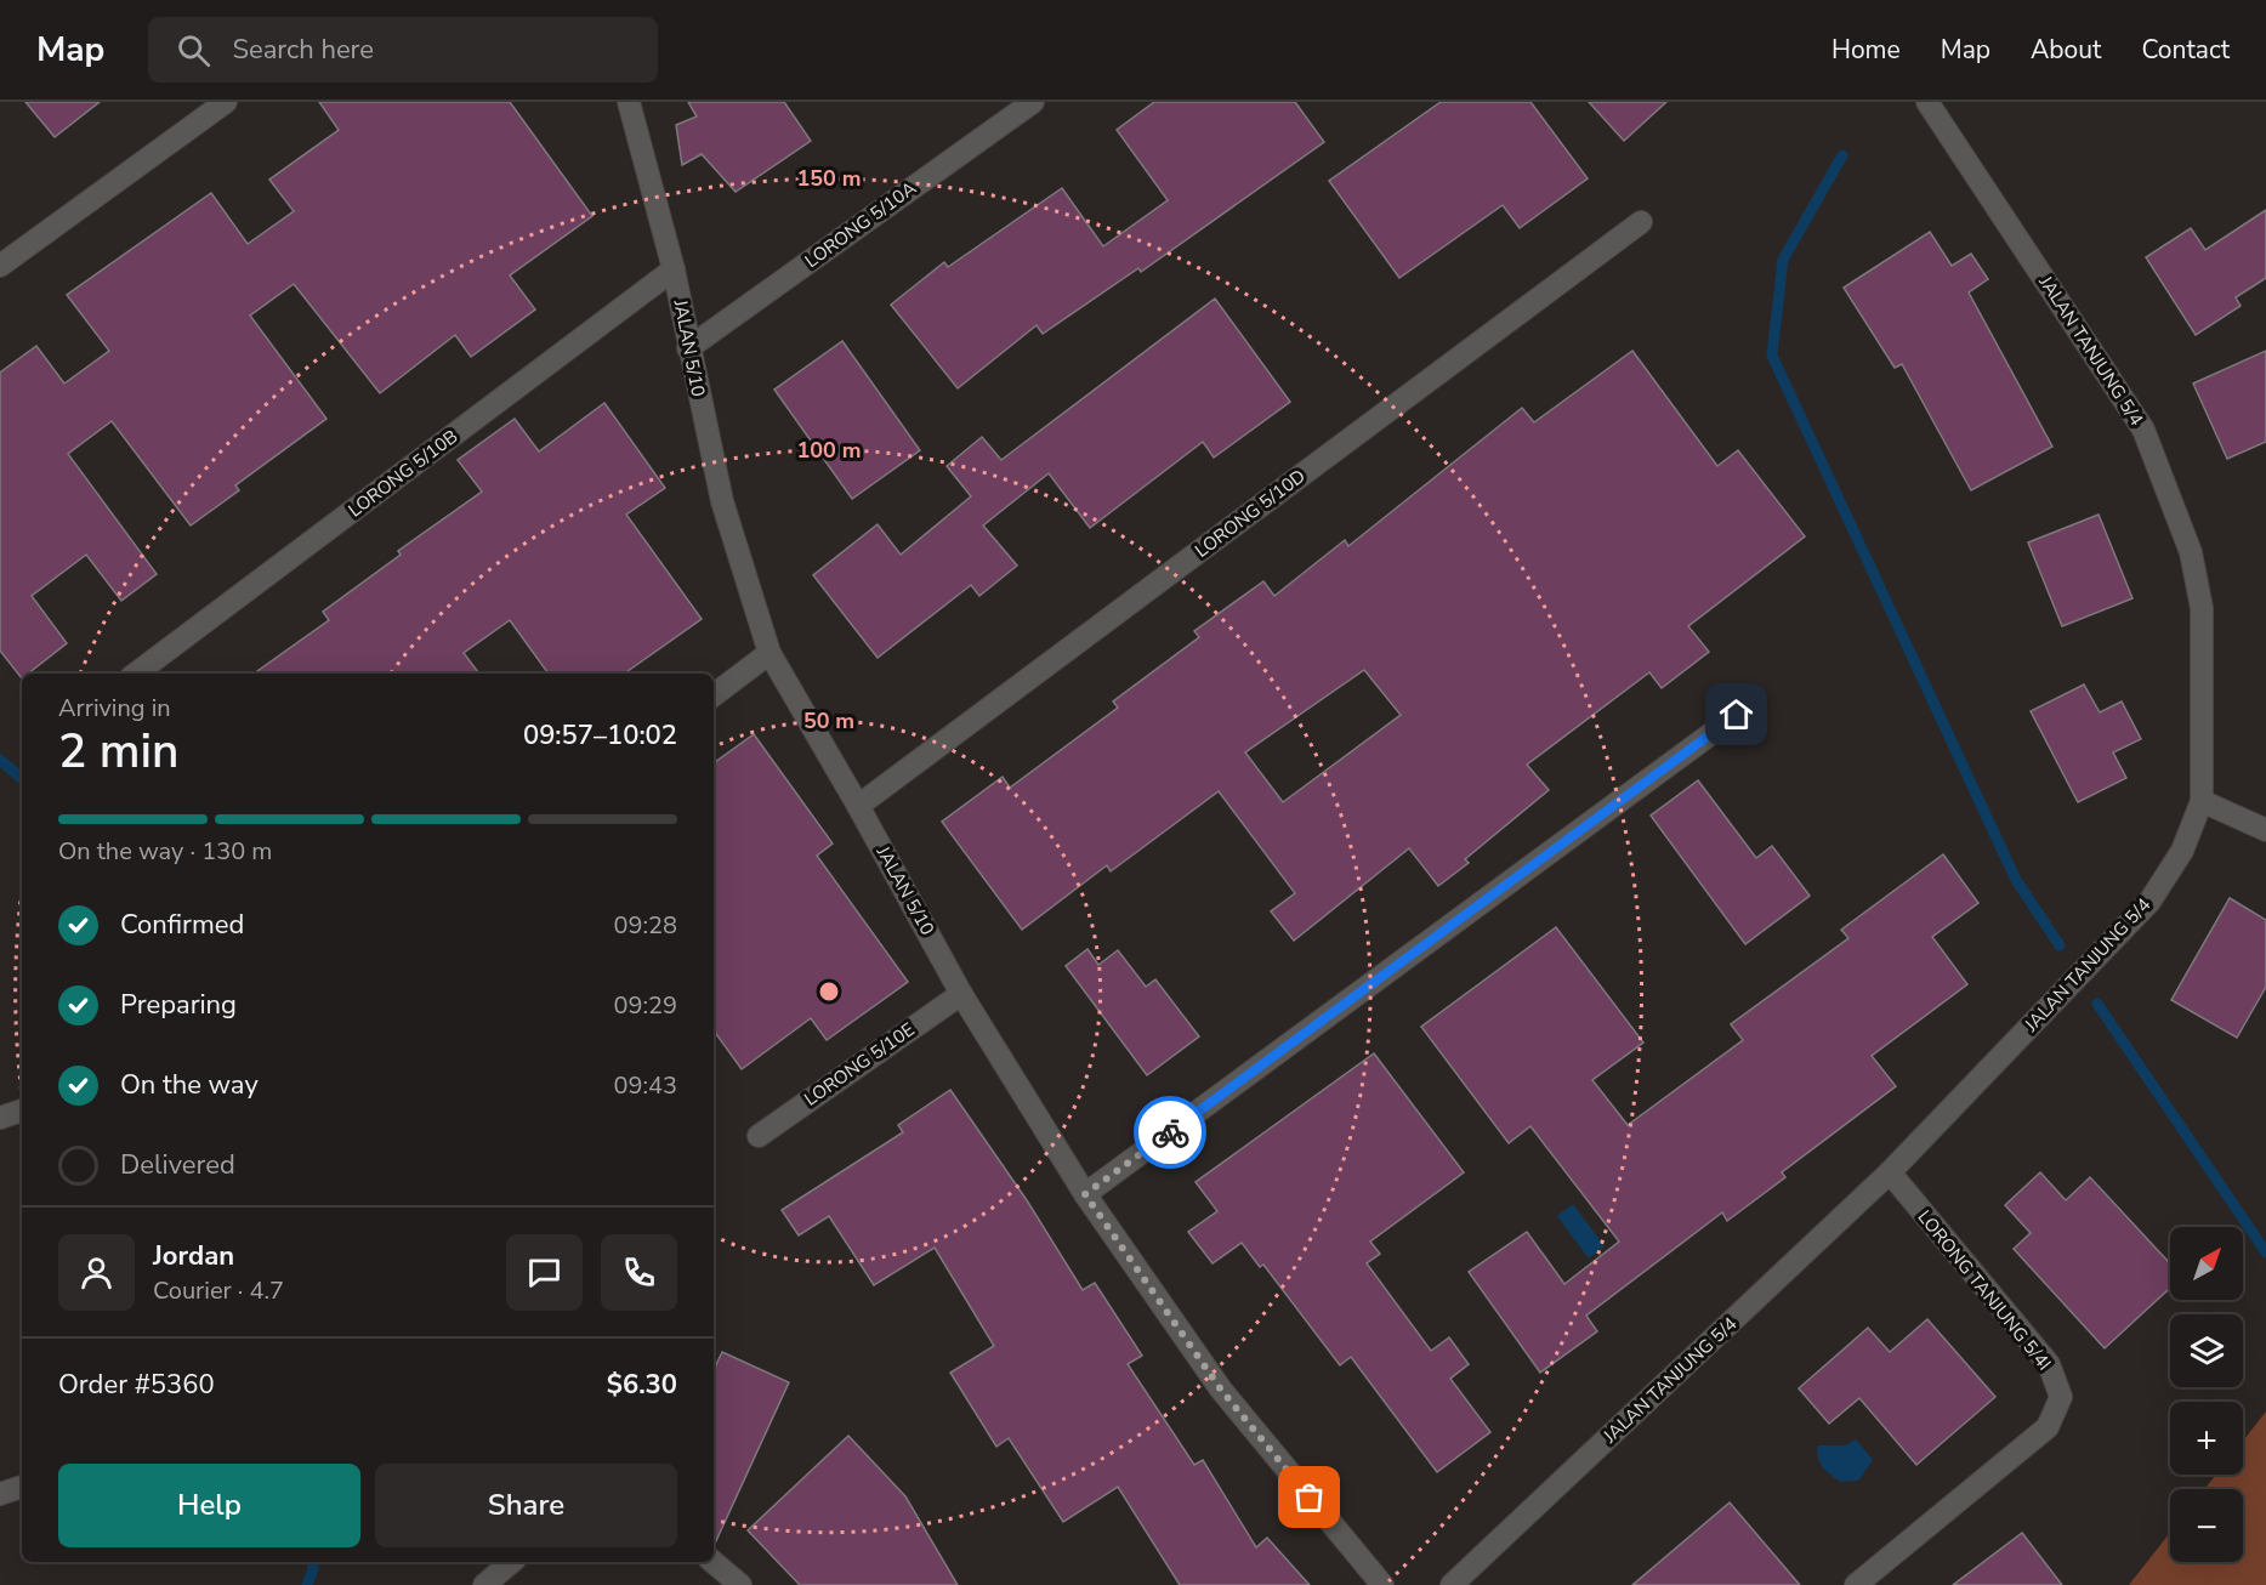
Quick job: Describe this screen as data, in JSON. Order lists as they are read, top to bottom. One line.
{"streets":{"street":["LORONG 5/10A","JALAN 5/10","JALAN TANJUNG 5/4","LORONG 5/10B","LORONG 5/10D","LORONG 5/10E","LORONG TANJUNG 5/4I"]},"crossings":[["LORONG 5/10A","JALAN 5/10"],["JALAN 5/10","LORONG 5/10B"],["JALAN 5/10","LORONG 5/10D"],["JALAN 5/10","LORONG 5/10E"],["JALAN TANJUNG 5/4","LORONG TANJUNG 5/4I"]],"north":"top right","page":{"header":"Map","search":"Search here","nav":["Home","Map","About","Contact"],"heading":["2 min","Arriving in","09:57–10:02"],"panel":["Jordan","Courier · 4.7","Order #5360","$6.30"],"bar":"On the way · 130 m","list":[["Confirmed","09:28"],["Preparing","09:29"],["On the way","09:43"],"Delivered"],"map_buttons":["+","−"],"buttons":["Help","Share"]},"rings":["150 m","100 m","50 m"]}
